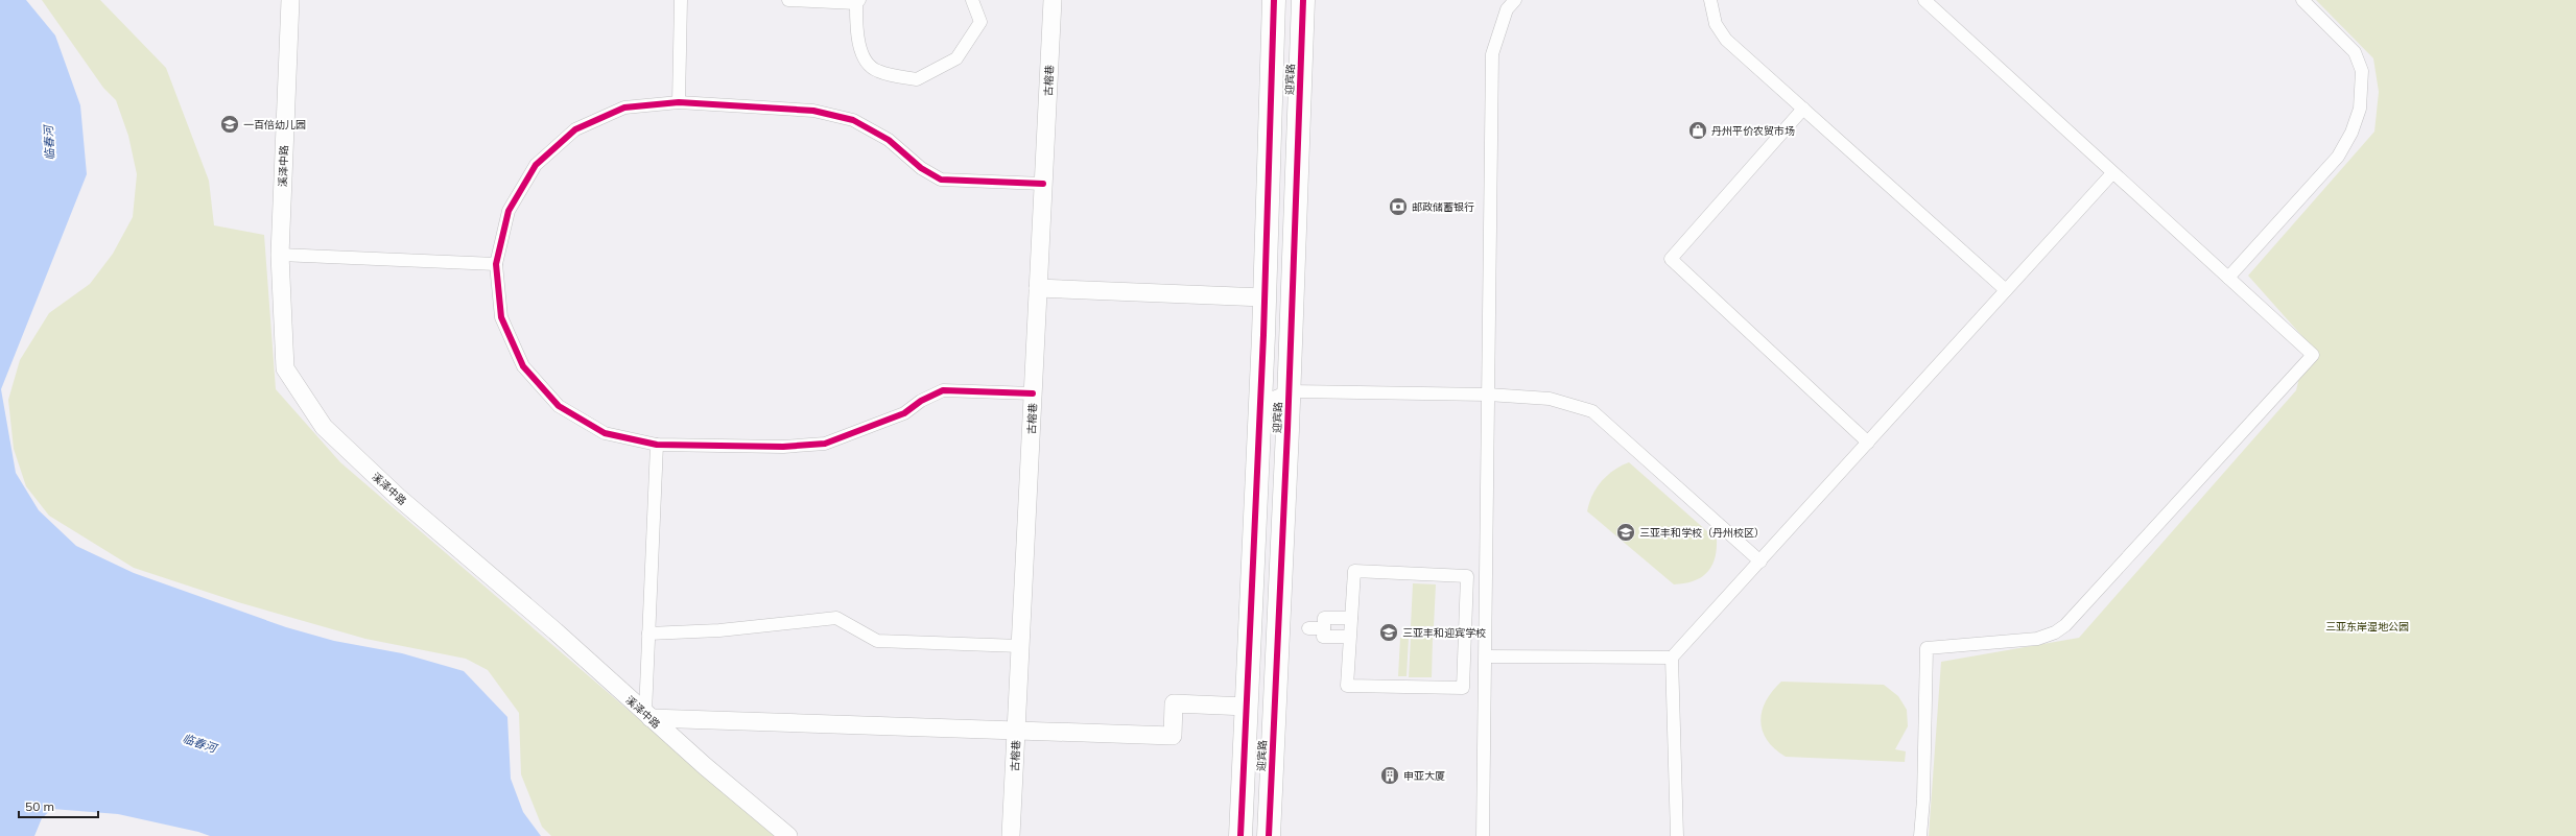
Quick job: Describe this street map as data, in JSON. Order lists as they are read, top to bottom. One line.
{"streets":{"highway":["迎宾路"],"street":["古榕巷","溪泽中路"]},"water":["临春河"],"parks":["三亚东岸湿地公园"],"places":{"school or university":["一百倍幼儿园","三亚丰和学校（丹州校区）","三亚丰和迎宾学校"],"shop":["丹州平价农贸市场"],"bank":["邮政储蓄银行"],"building":["申亚大厦"]},"scale_bar":"50 m"}
